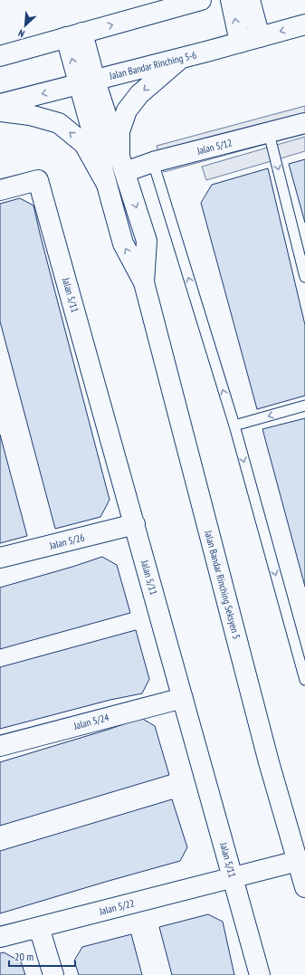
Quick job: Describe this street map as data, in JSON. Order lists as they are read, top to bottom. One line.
{"streets":{"street":["Jalan Bandar Rinching 5-6","Jalan 5/12","Jalan 5/11","Jalan 5/26","Jalan Bandar Rinching Seksyen 5","Jalan 5/24","Jalan 5/22"]},"crossings":[["Jalan 5/11","Jalan 5/26"],["Jalan 5/11","Jalan 5/24"],["Jalan 5/11","Jalan 5/22"],["Jalan Bandar Rinching Seksyen 5","Jalan 5/22"]],"scale_bar":"20 m","north":"bottom left"}
